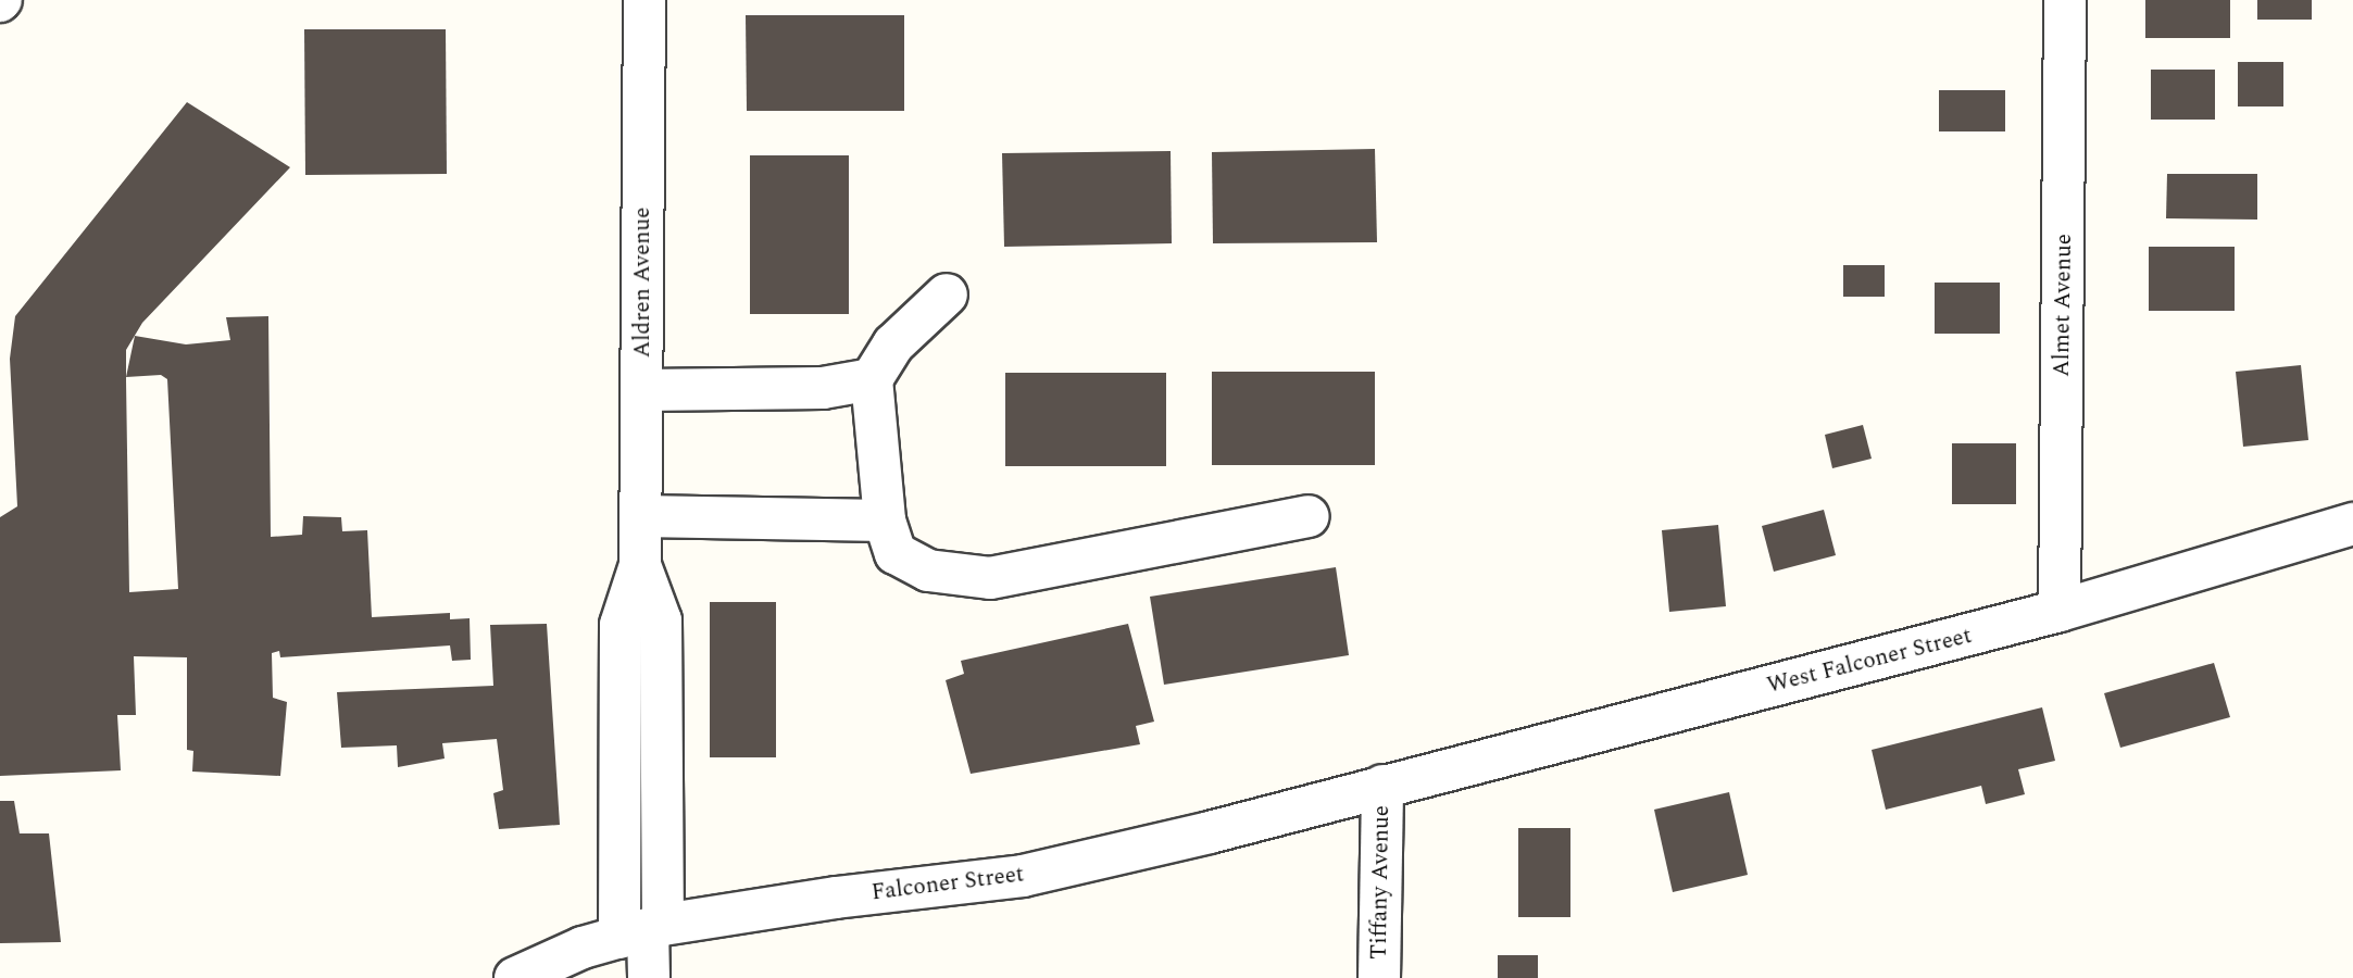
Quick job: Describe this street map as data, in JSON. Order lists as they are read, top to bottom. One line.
{"streets":{"street":["Aldren Avenue","Almet Avenue","West Falconer Street","Tiffany Avenue","Falconer Street"]},"crossings":[["Aldren Avenue","Falconer Street"],["Almet Avenue","West Falconer Street"],["West Falconer Street","Tiffany Avenue"],["West Falconer Street","Falconer Street"],["Tiffany Avenue","Falconer Street"]]}
